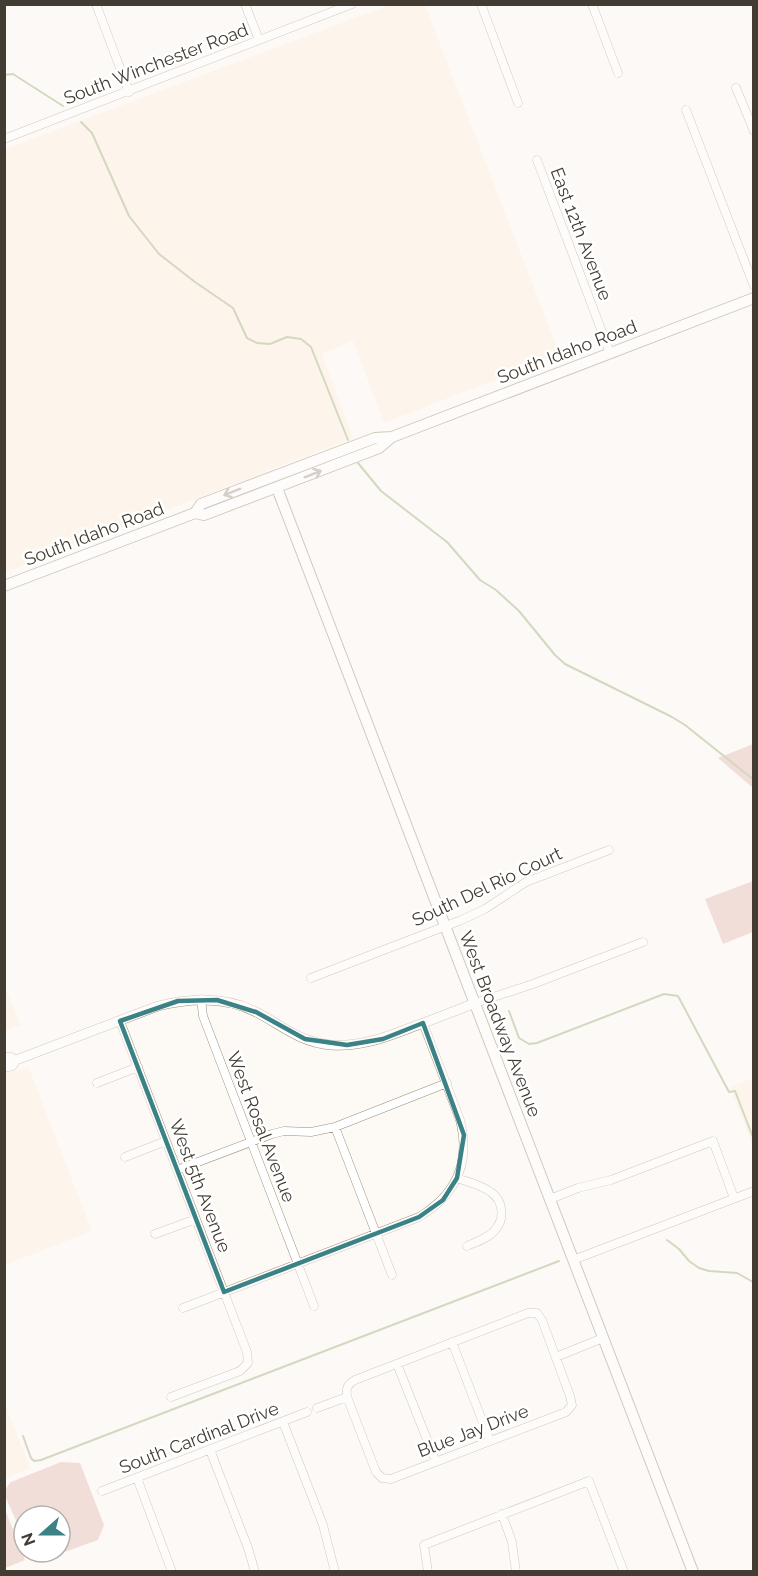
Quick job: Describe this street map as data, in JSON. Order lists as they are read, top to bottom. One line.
{"streets":{"main road":["South Idaho Road","West Broadway Avenue"],"street":["South Winchester Road","East 12th Avenue","South Del Rio Court","West Rosal Avenue","West 5th Avenue","Blue Jay Drive","South Cardinal Drive"]},"crossings":[["East 12th Avenue","South Idaho Road"],["South Idaho Road","West Broadway Avenue"],["South Del Rio Court","West Broadway Avenue"]],"north":"left"}
